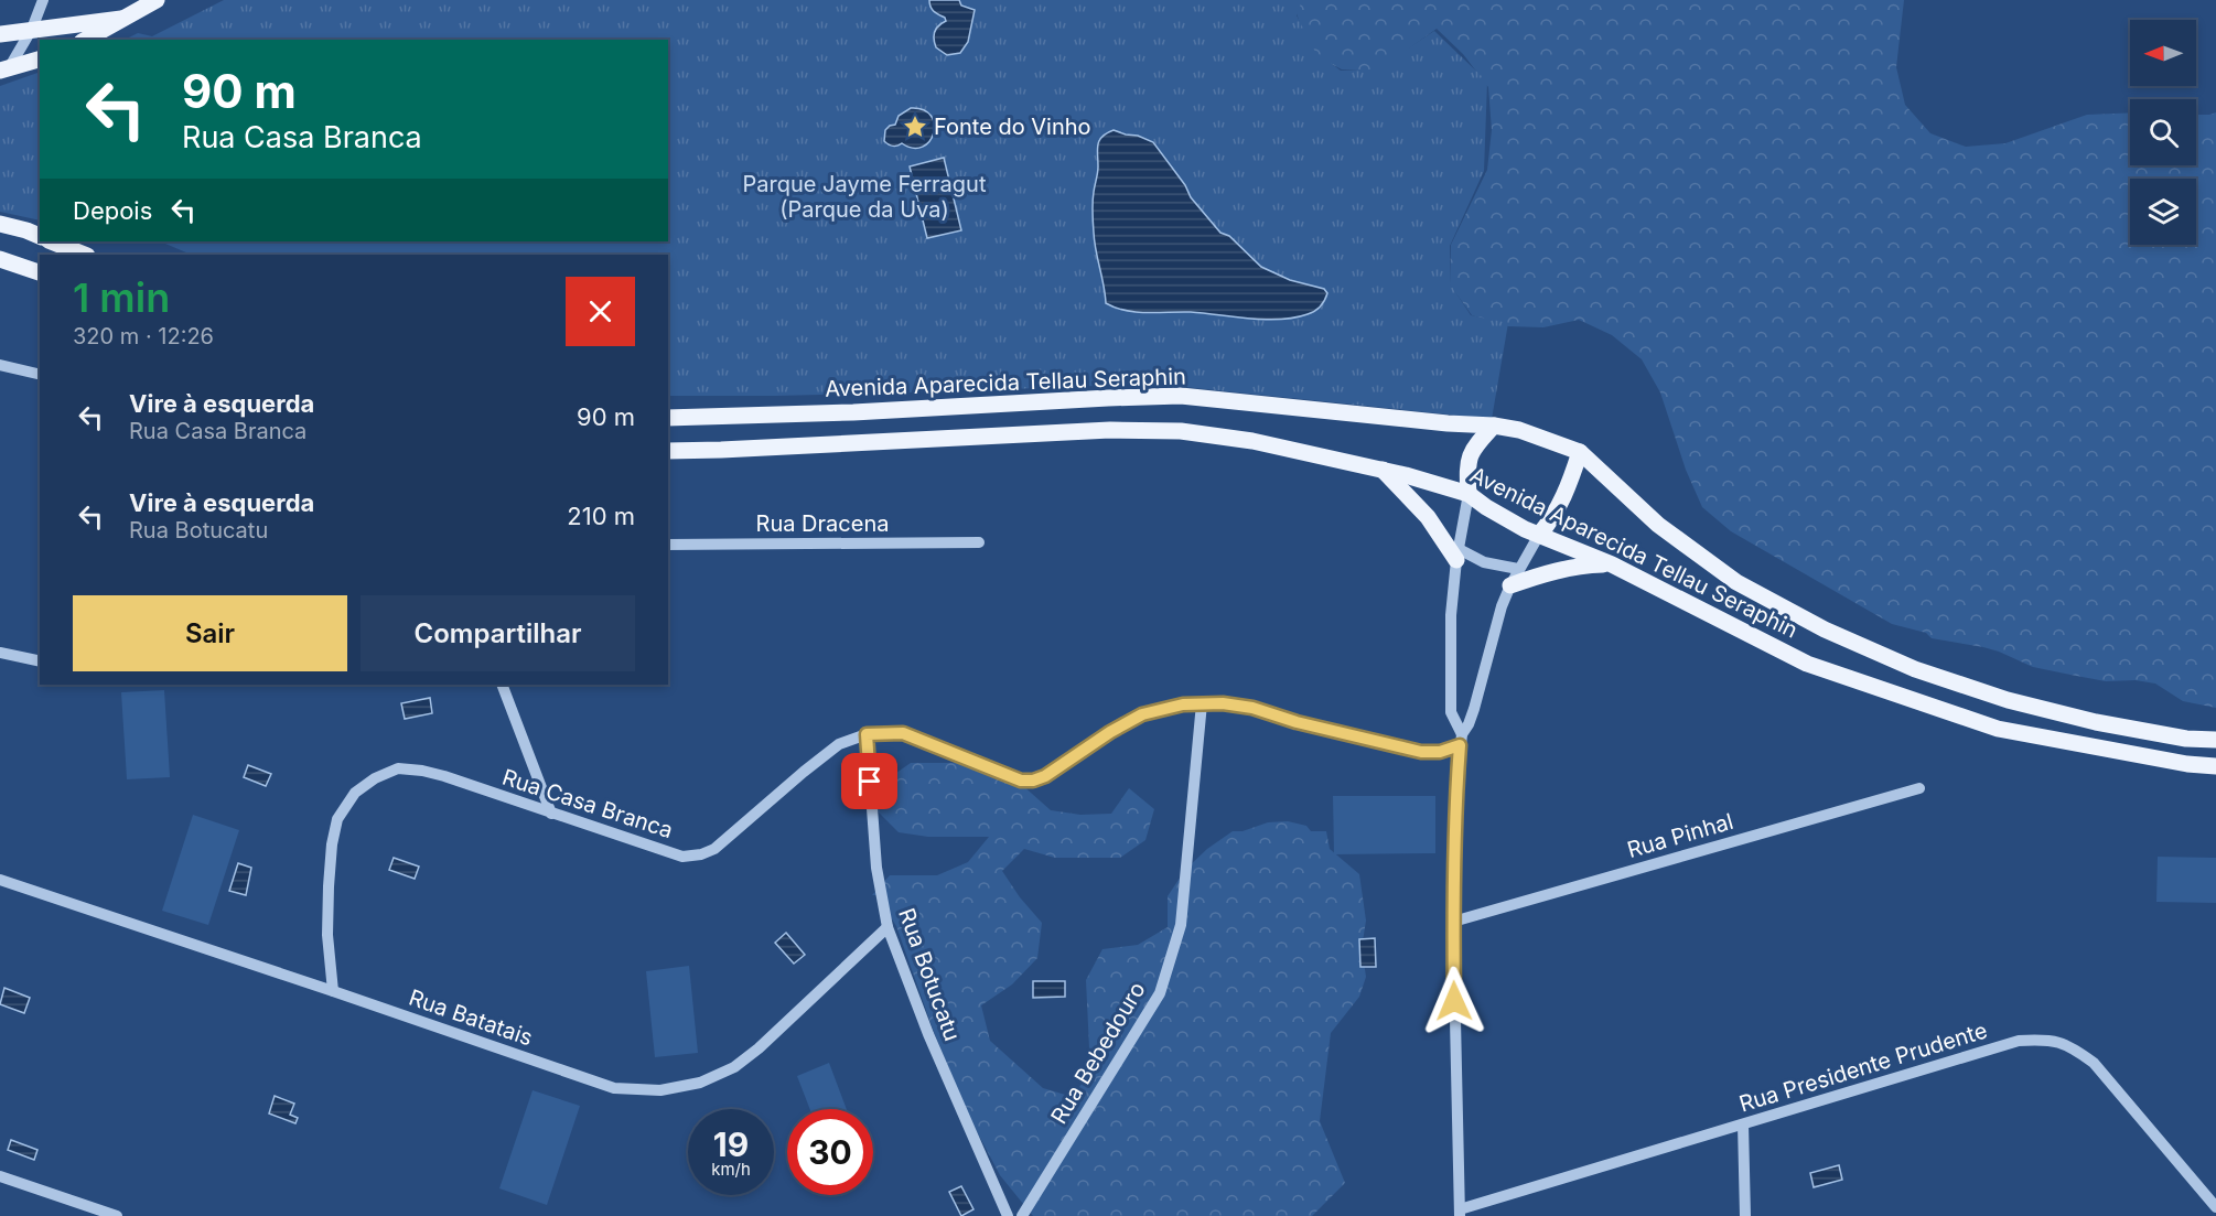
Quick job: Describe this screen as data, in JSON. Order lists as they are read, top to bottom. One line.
{"streets":{"main road":["Avenida Aparecida Tellau Seraphin"],"street":["Rua Dracena","Rua Casa Branca","Rua Pinhal","Rua Botucatu","Rua Batatais","Rua Bebedouro","Rua Presidente Prudente"]},"crossings":[["Rua Casa Branca","Rua Botucatu"],["Rua Casa Branca","Rua Batatais"],["Rua Casa Branca","Rua Bebedouro"],["Rua Botucatu","Rua Batatais"]],"parks":["Parque Jayme Ferragut (Parque da Uva)"],"places":{"place":["Fonte do Vinho"]},"north":"left","page":{"turn":["90 m","Rua Casa Branca"],"then":"Depois","heading":["1 min","320 m · 12:26"],"list":[{"name":"Vire à esquerda","note":"Rua Casa Branca","value":"90 m"},{"name":"Vire à esquerda","note":"Rua Botucatu","value":"210 m"}],"buttons":["Sair","Compartilhar"],"speed":"19 km/h","limit":"30"}}
